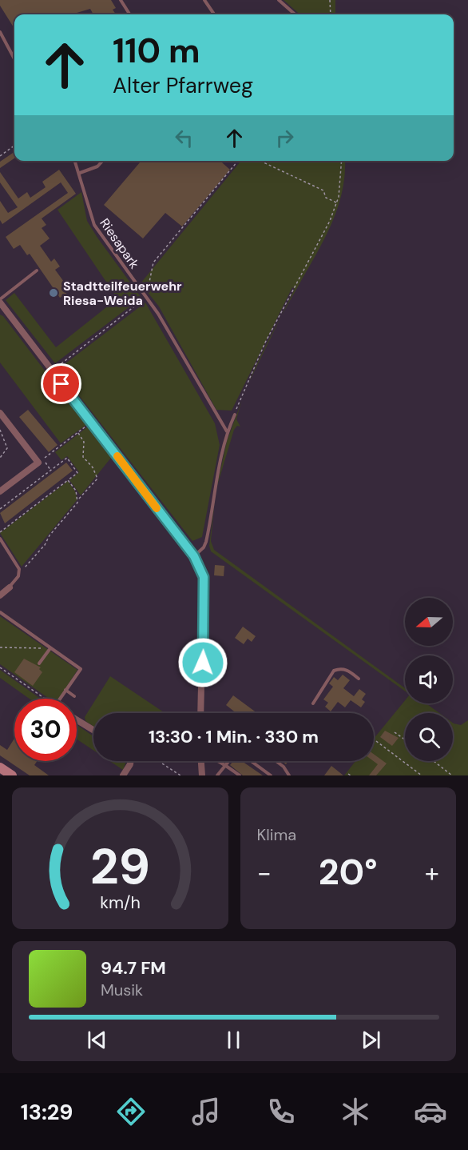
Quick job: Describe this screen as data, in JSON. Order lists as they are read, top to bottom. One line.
{"streets":{"lane":["Riesapark"]},"places":["Stadtteilfeuerwehr Riesa-Weida"],"north":"left","page":{"turn":["110 m","Alter Pfarrweg"],"limit":"30","trip":"13:30 · 1 Min. · 330 m","tile":"Klima","heat":["−","20°","+"],"song":["94.7 FM","Musik"],"tabs":"13:29","gauge":["29","km/h"]}}
